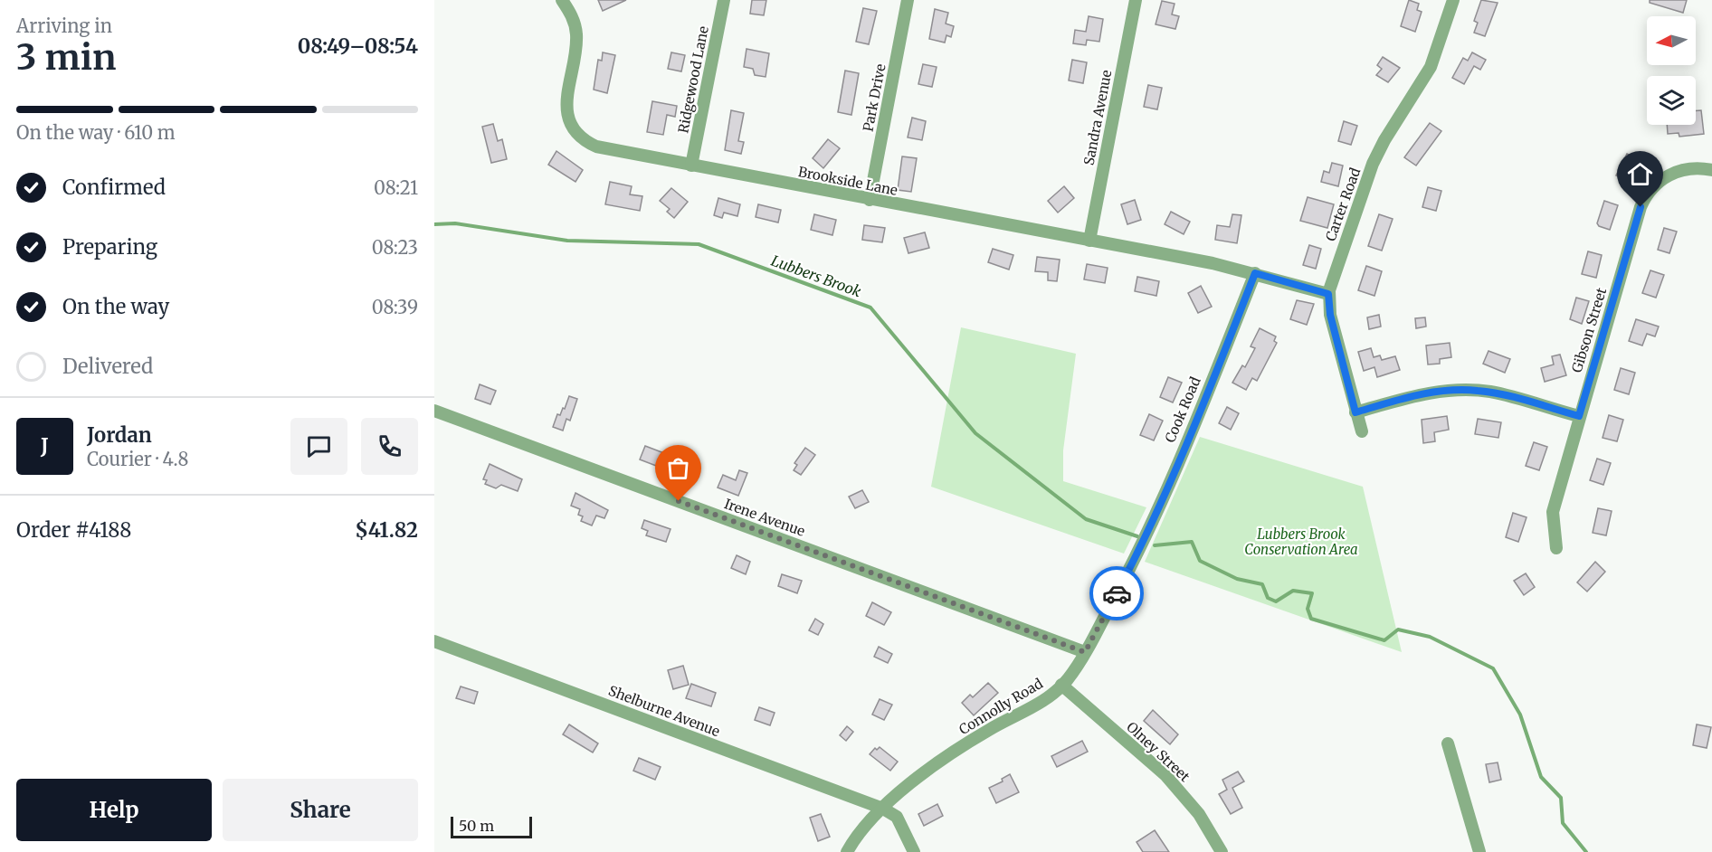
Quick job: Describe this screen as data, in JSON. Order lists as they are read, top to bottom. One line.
{"streets":{"street":["Ridgewood Lane","Park Drive","Sandra Avenue","Brookside Lane","Carter Road","Gibson Street","Cook Road","Irene Avenue","Connolly Road","Shelburne Avenue","Olney Street"]},"crossings":[["Ridgewood Lane","Brookside Lane"],["Park Drive","Brookside Lane"],["Sandra Avenue","Brookside Lane"],["Brookside Lane","Carter Road"],["Brookside Lane","Cook Road"],["Cook Road","Connolly Road"],["Irene Avenue","Connolly Road"],["Connolly Road","Shelburne Avenue"],["Connolly Road","Olney Street"]],"water":["Lubbers Brook"],"parks":["Lubbers Brook Conservation Area"],"scale_bar":"50 m","north":"left","page":{"heading":["3 min","Arriving in","08:49–08:54"],"panel":["Jordan","Courier · 4.8","Order #4188","$41.82"],"bar":"On the way · 610 m","list":[["Confirmed","08:21"],["Preparing","08:23"],["On the way","08:39"],"Delivered"],"round":"J","buttons":["Help","Share"],"scale":"50 m"}}
